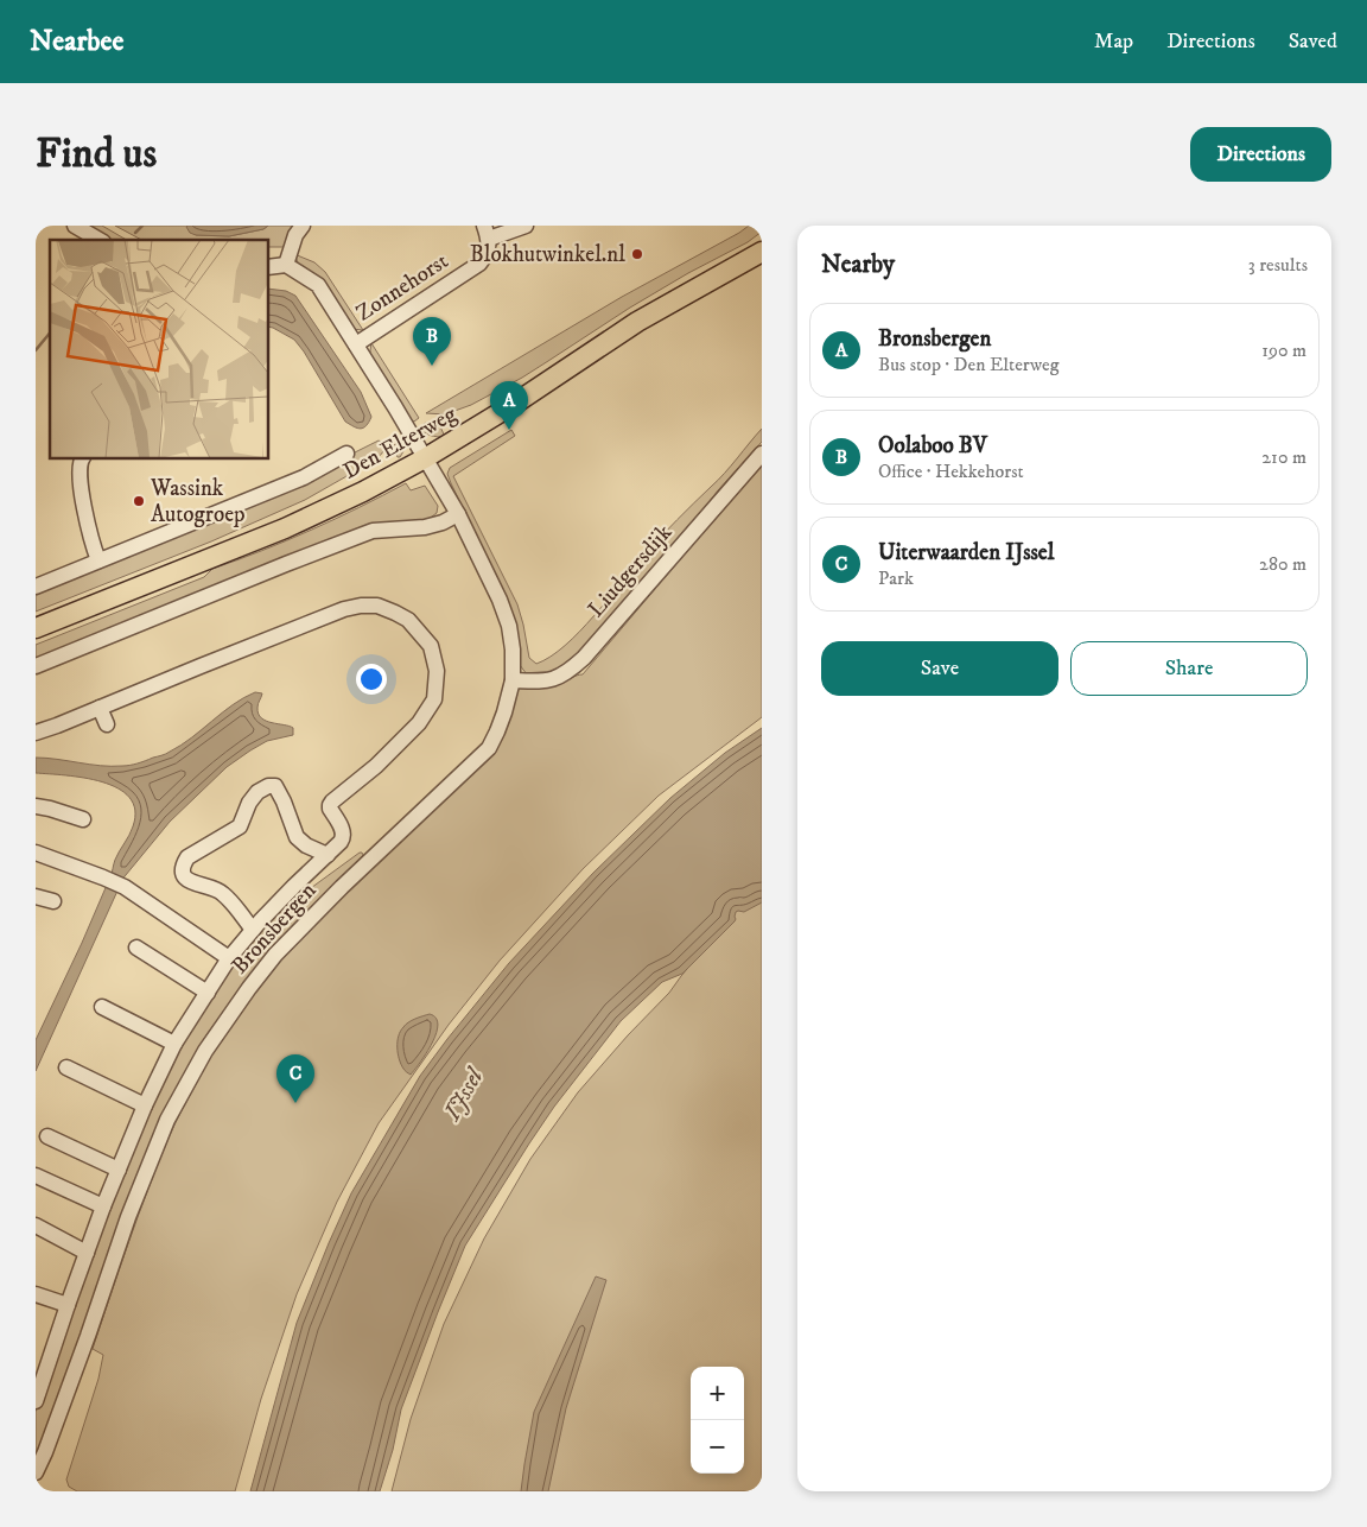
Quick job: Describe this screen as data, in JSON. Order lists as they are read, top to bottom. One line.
{"streets":{"main road":["Den Elterweg"],"street":["Zonnehorst","Liudgersdijk","Bronsbergen"]},"crossings":[["Zonnehorst","Bronsbergen"],["Den Elterweg","Bronsbergen"],["Liudgersdijk","Bronsbergen"]],"water":["IJssel"],"places":["Blokhutwinkel.nl","Wassink Autogroep"],"page":{"header":"Nearbee","nav":["Map","Directions","Saved"],"buttons":["Directions",["Save","Share"]],"title":"Find us","heading":["Nearby","3 results"],"list":[{"mark":"A","name":"Bronsbergen","note":"Bus stop · Den Elterweg","value":"190 m"},{"mark":"B","name":"Oolaboo BV","note":"Office · Hekkehorst","value":"210 m"},{"mark":"C","name":"Uiterwaarden IJssel","note":"Park","value":"280 m"}],"pins":["B","A","C"],"map_buttons":["+","−"]}}
